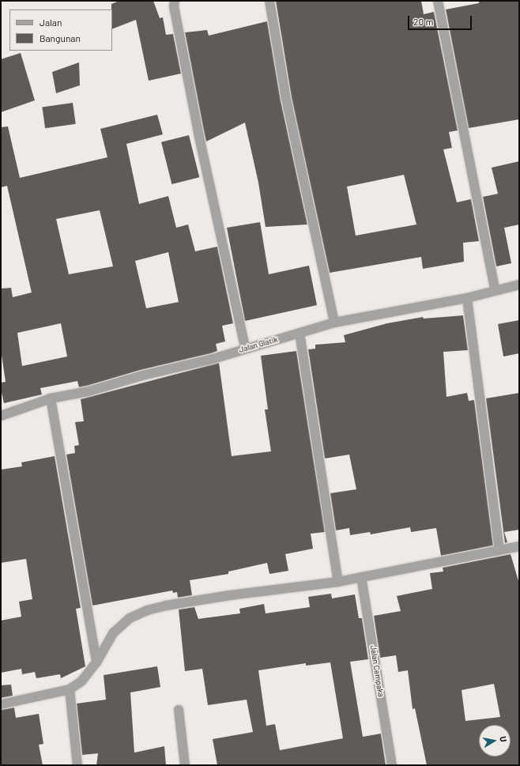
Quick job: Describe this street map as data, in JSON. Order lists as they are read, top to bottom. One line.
{"streets":{"street":["Jalan Glatik","Jalan Cempaka"]},"legend":["Jalan","Bangunan"],"scale_bar":"20 m","north":"right"}
